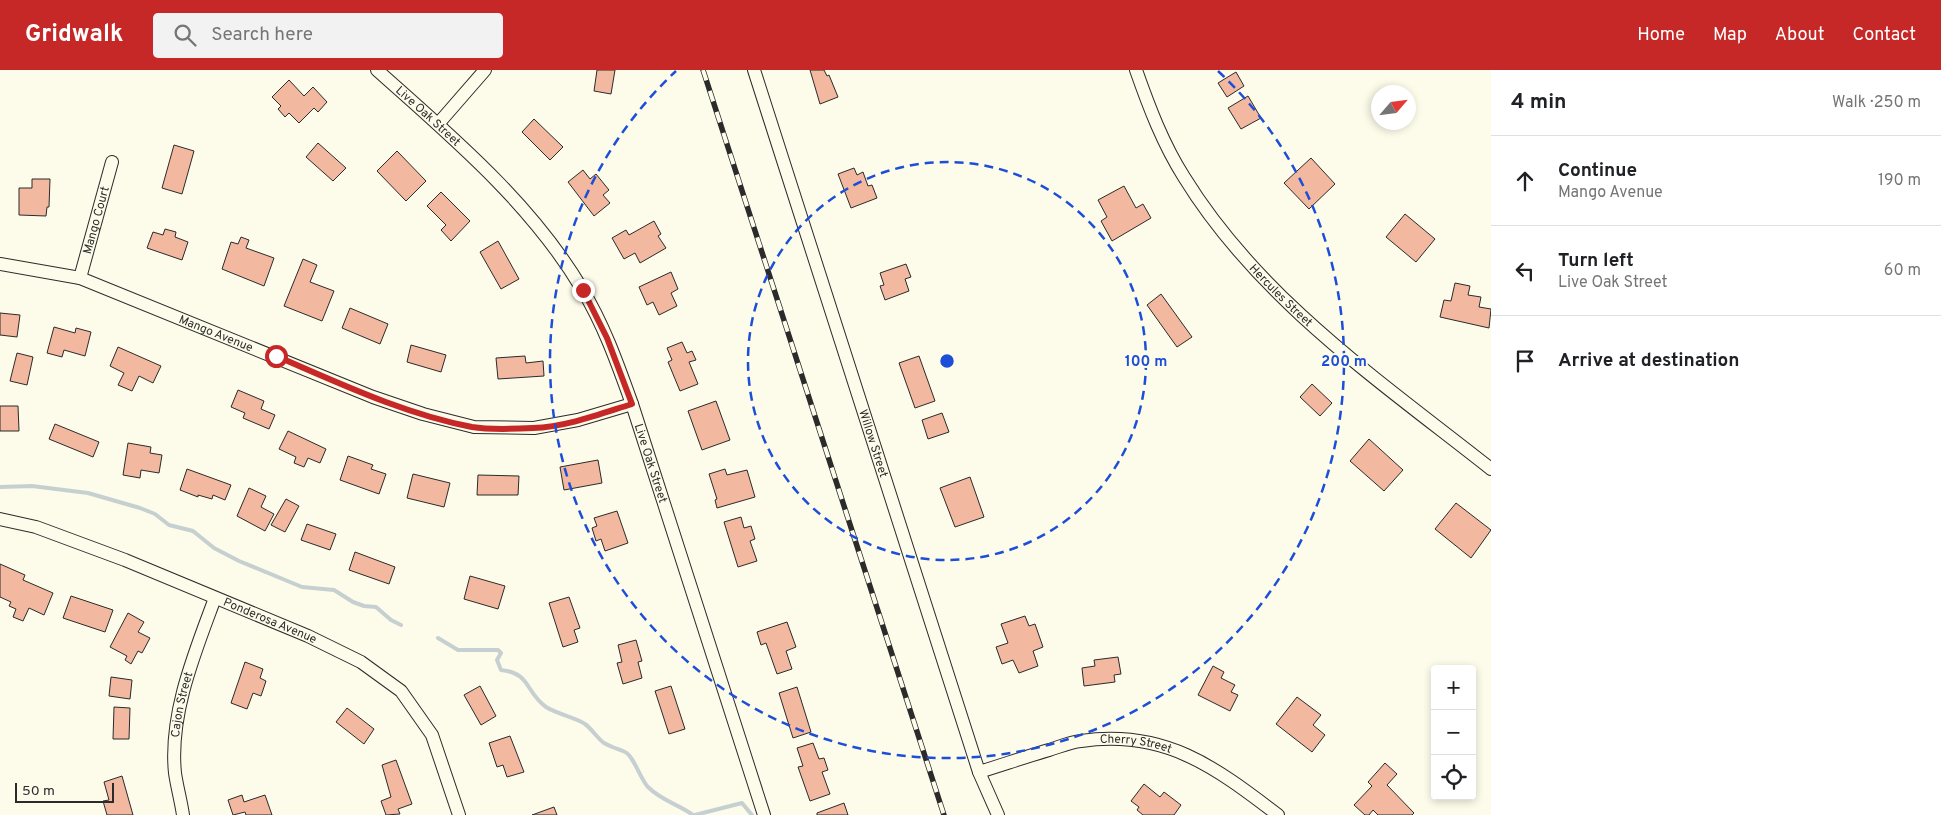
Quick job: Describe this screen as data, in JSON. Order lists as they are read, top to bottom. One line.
{"streets":{"street":["Live Oak Street","Mango Court","Hercules Street","Mango Avenue","Willow Street","Ponderosa Avenue","Cajon Street","Cherry Street"]},"crossings":[["Live Oak Street","Mango Avenue"],["Mango Court","Mango Avenue"],["Willow Street","Cherry Street"],["Ponderosa Avenue","Cajon Street"]],"scale_bar":"50 m","north":"top right","page":{"header":"Gridwalk","search":"Search here","nav":["Home","Map","About","Contact"],"heading":["4 min","Walk · 250 m"],"list":[["Continue","Mango Avenue","190 m"],["Turn left","Live Oak Street","60 m"],"Arrive at destination"],"map_buttons":["+","−"],"scale":"50 m"},"rings":["100 m","200 m"]}
